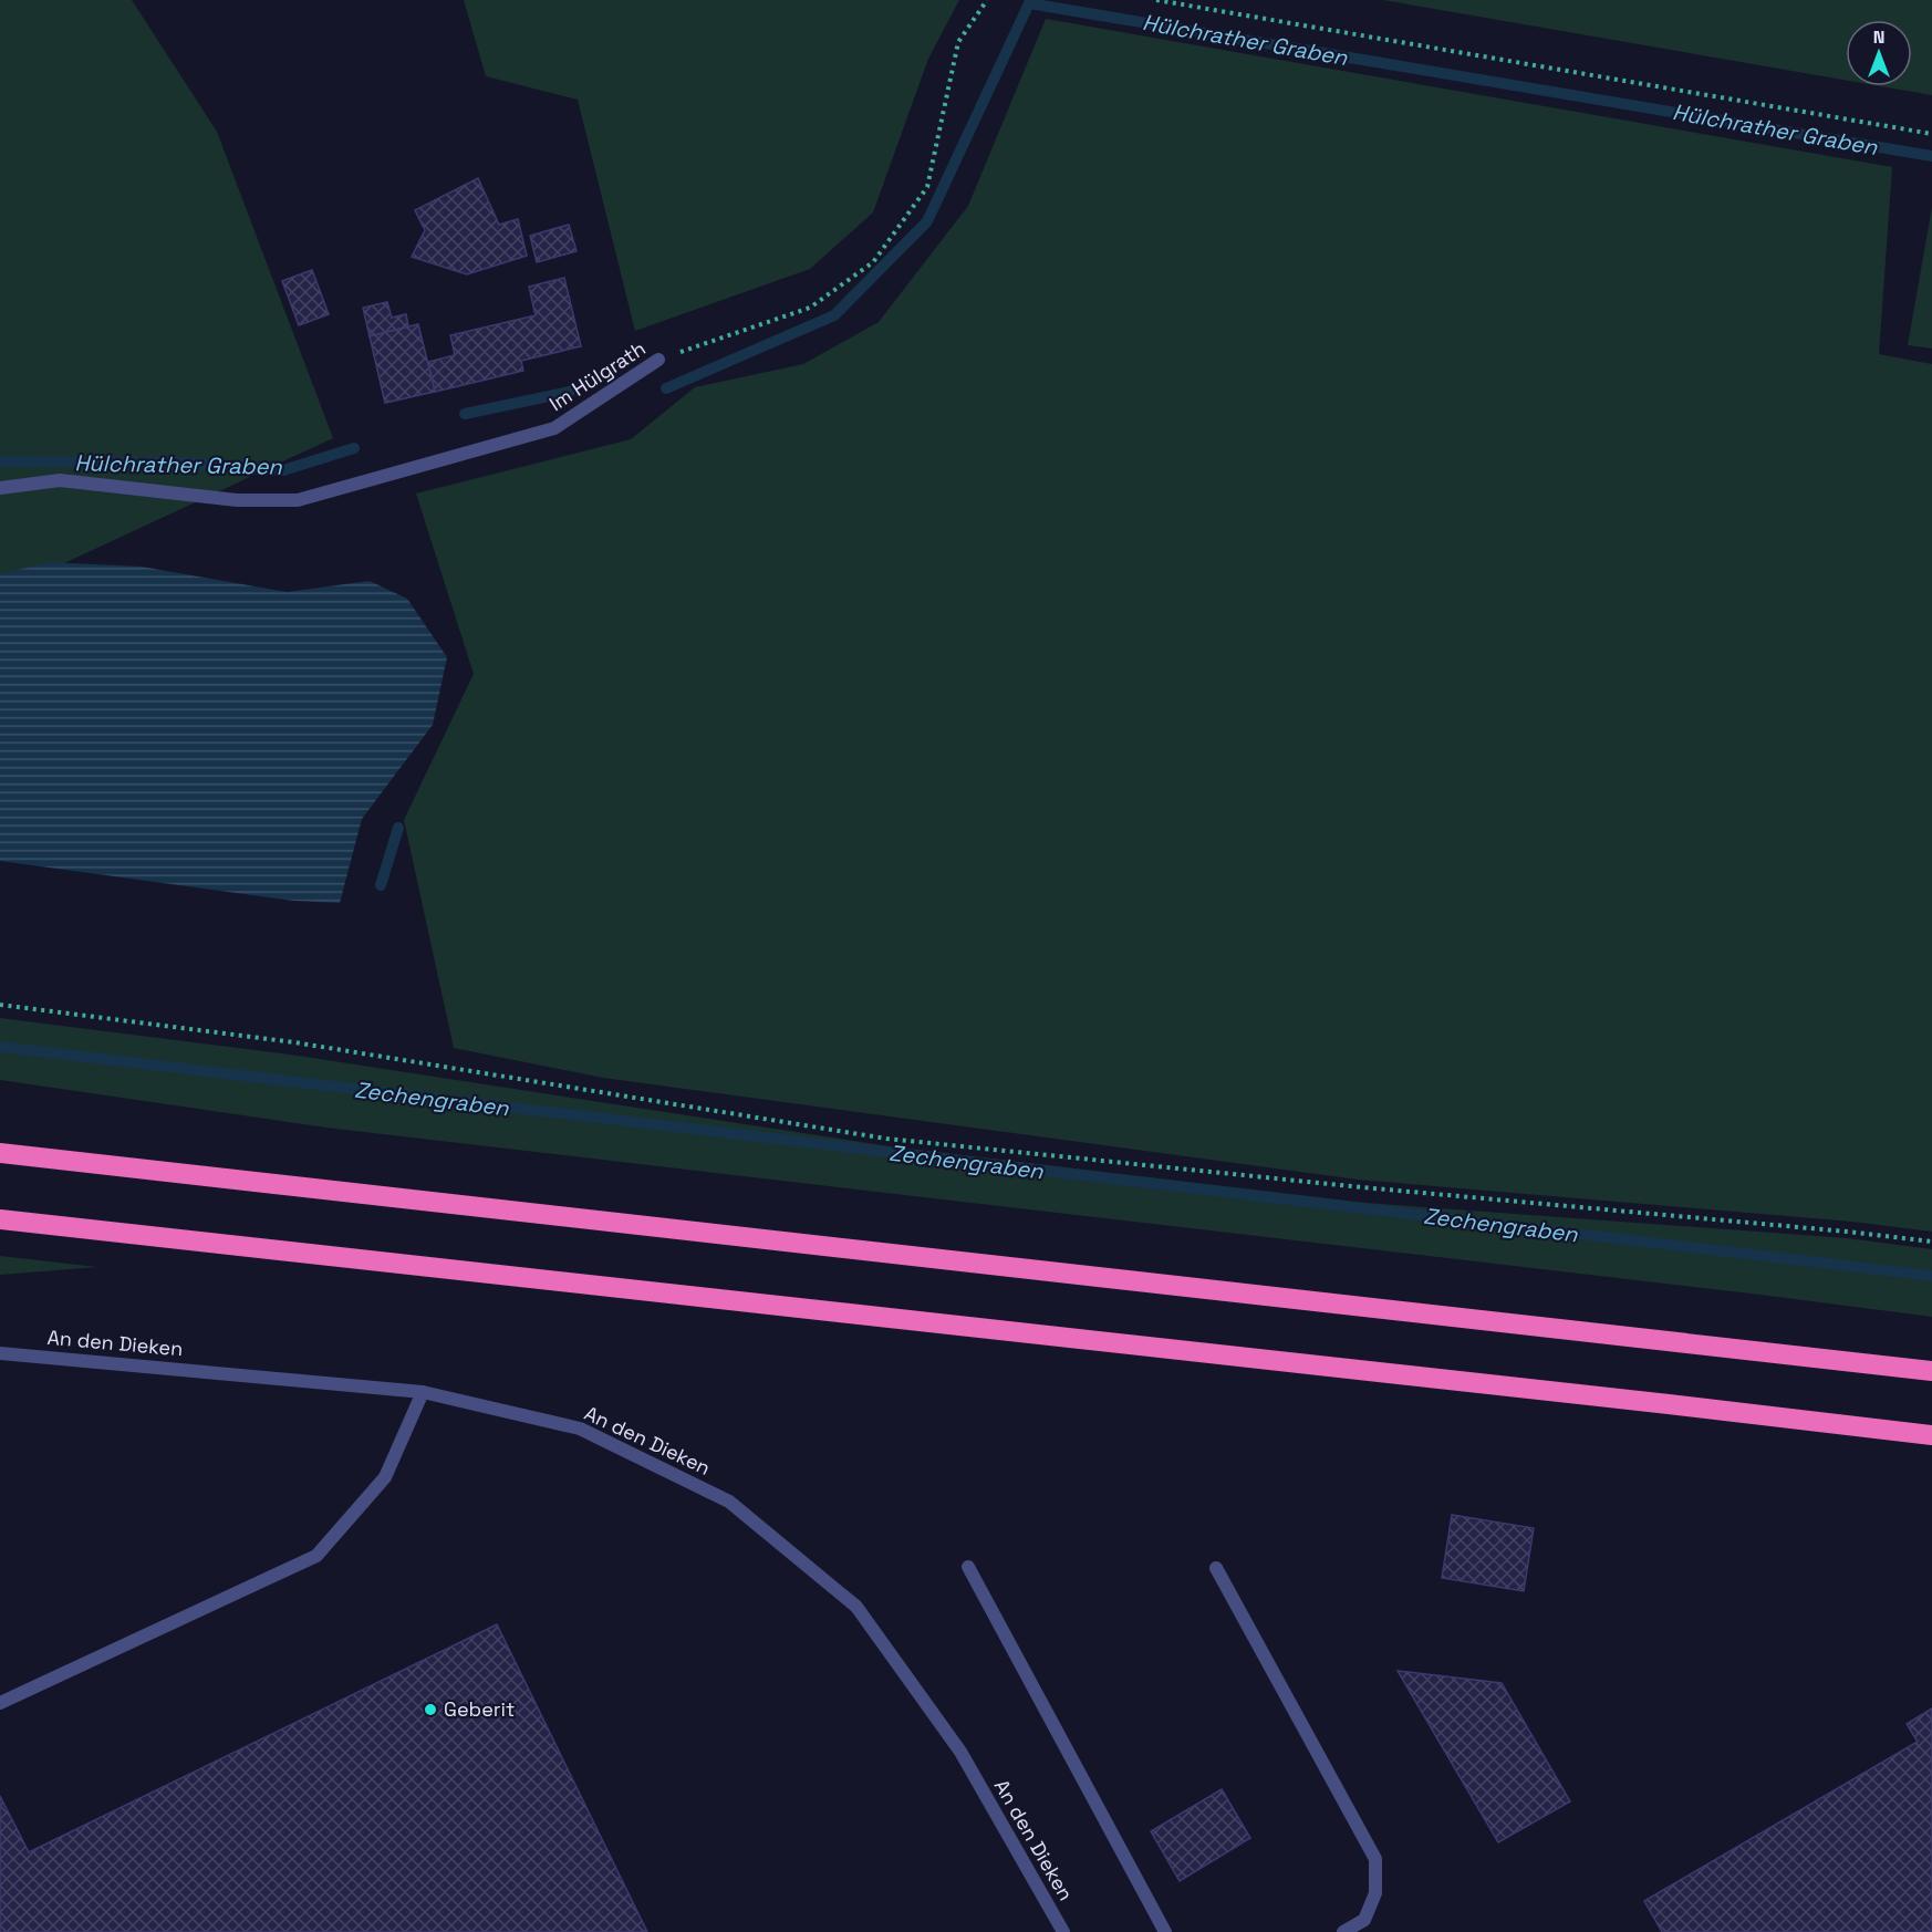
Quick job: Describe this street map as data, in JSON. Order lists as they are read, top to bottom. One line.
{"streets":{"street":["Im Hülgrath","An den Dieken"]},"water":["Hülchrather Graben","Zechengraben"],"places":["Geberit"],"north":"top"}
